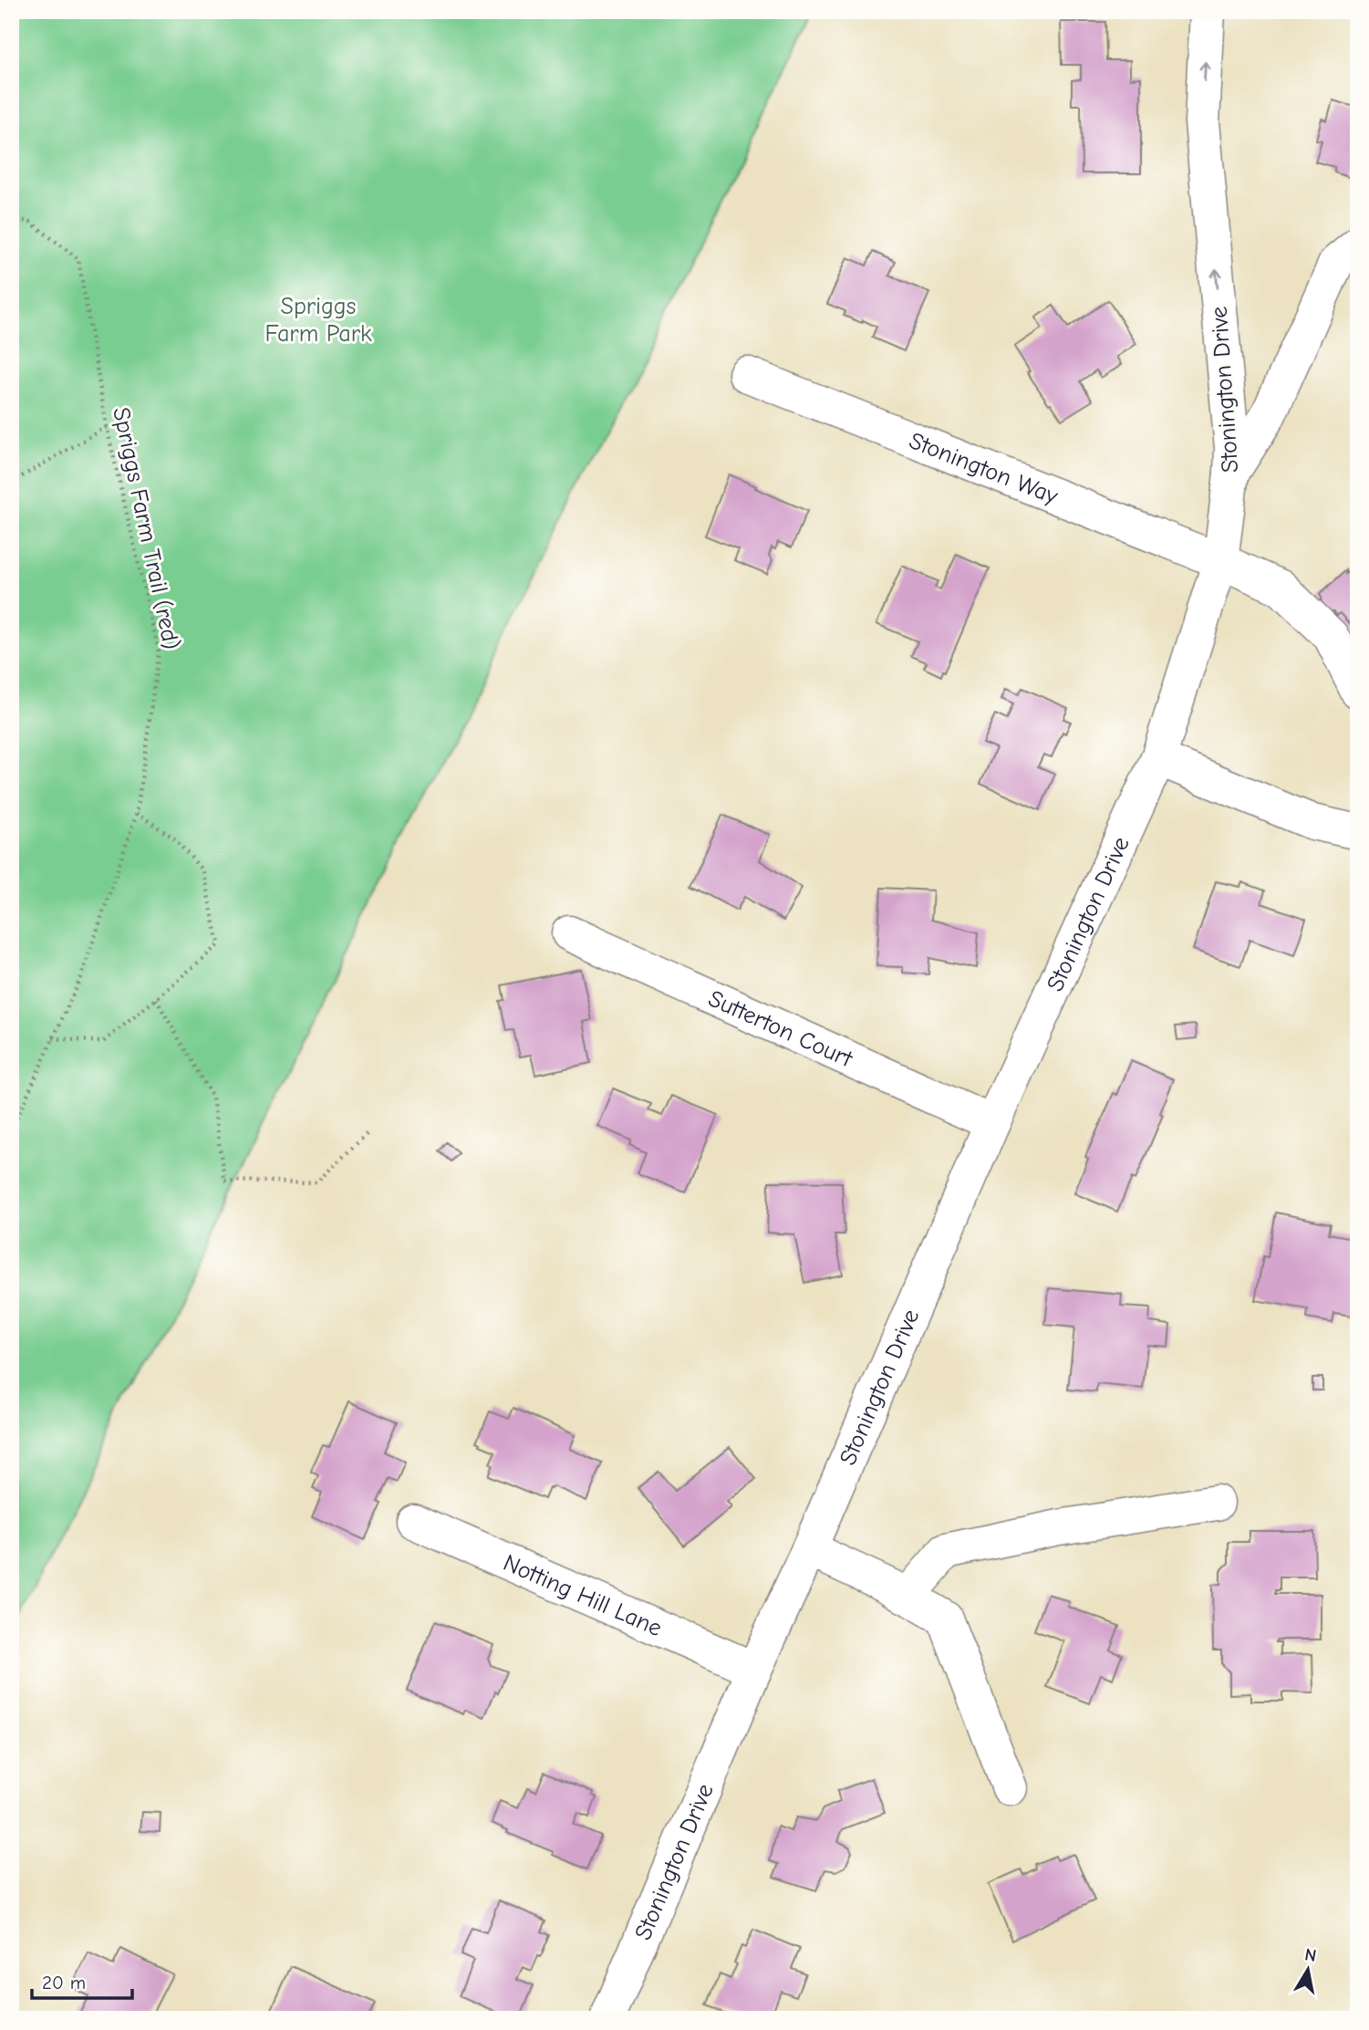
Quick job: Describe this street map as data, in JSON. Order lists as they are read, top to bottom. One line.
{"streets":{"street":["Stonington Drive","Stonington Way","Sutterton Court","Notting Hill Lane"],"path":["Spriggs Farm Trail (red)"]},"crossings":[["Stonington Drive","Stonington Way"],["Stonington Drive","Sutterton Court"],["Stonington Drive","Notting Hill Lane"]],"parks":["Spriggs Farm Park"],"scale_bar":"20 m","north":"top"}
